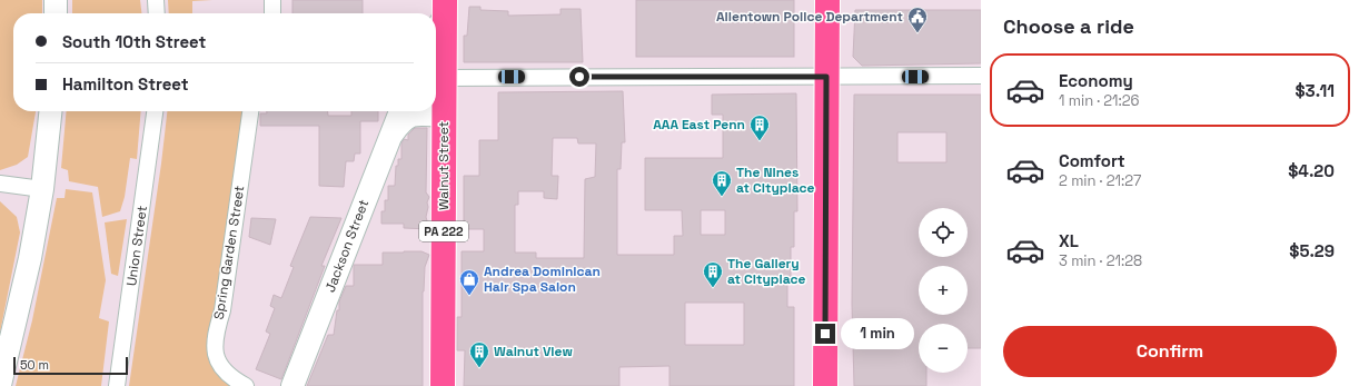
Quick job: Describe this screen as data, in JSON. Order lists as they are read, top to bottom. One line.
{"streets":{"main road":["Walnut Street","PA 222"],"street":["Union Street","Jackson Street","Spring Garden Street"]},"places":{"public building":["Allentown Police Department"],"building":["AAA East Penn","The Nines at Cityplace","The Gallery at Cityplace","Walnut View"],"shop":["Andrea Dominican Hair Spa Salon"]},"scale_bar":"50 m","page":{"heading":"Choose a ride","banner":["South 10th Street","Hamilton Street"],"list":[{"name":"Economy","note":"1 min · 21:26","value":"$3.11"},{"name":"Comfort","note":"2 min · 21:27","value":"$4.20"},{"name":"XL","note":"3 min · 21:28","value":"$5.29"}],"map_buttons":["+","−"],"buttons":"Confirm","bubble":"1 min","scale":"50 m"}}
